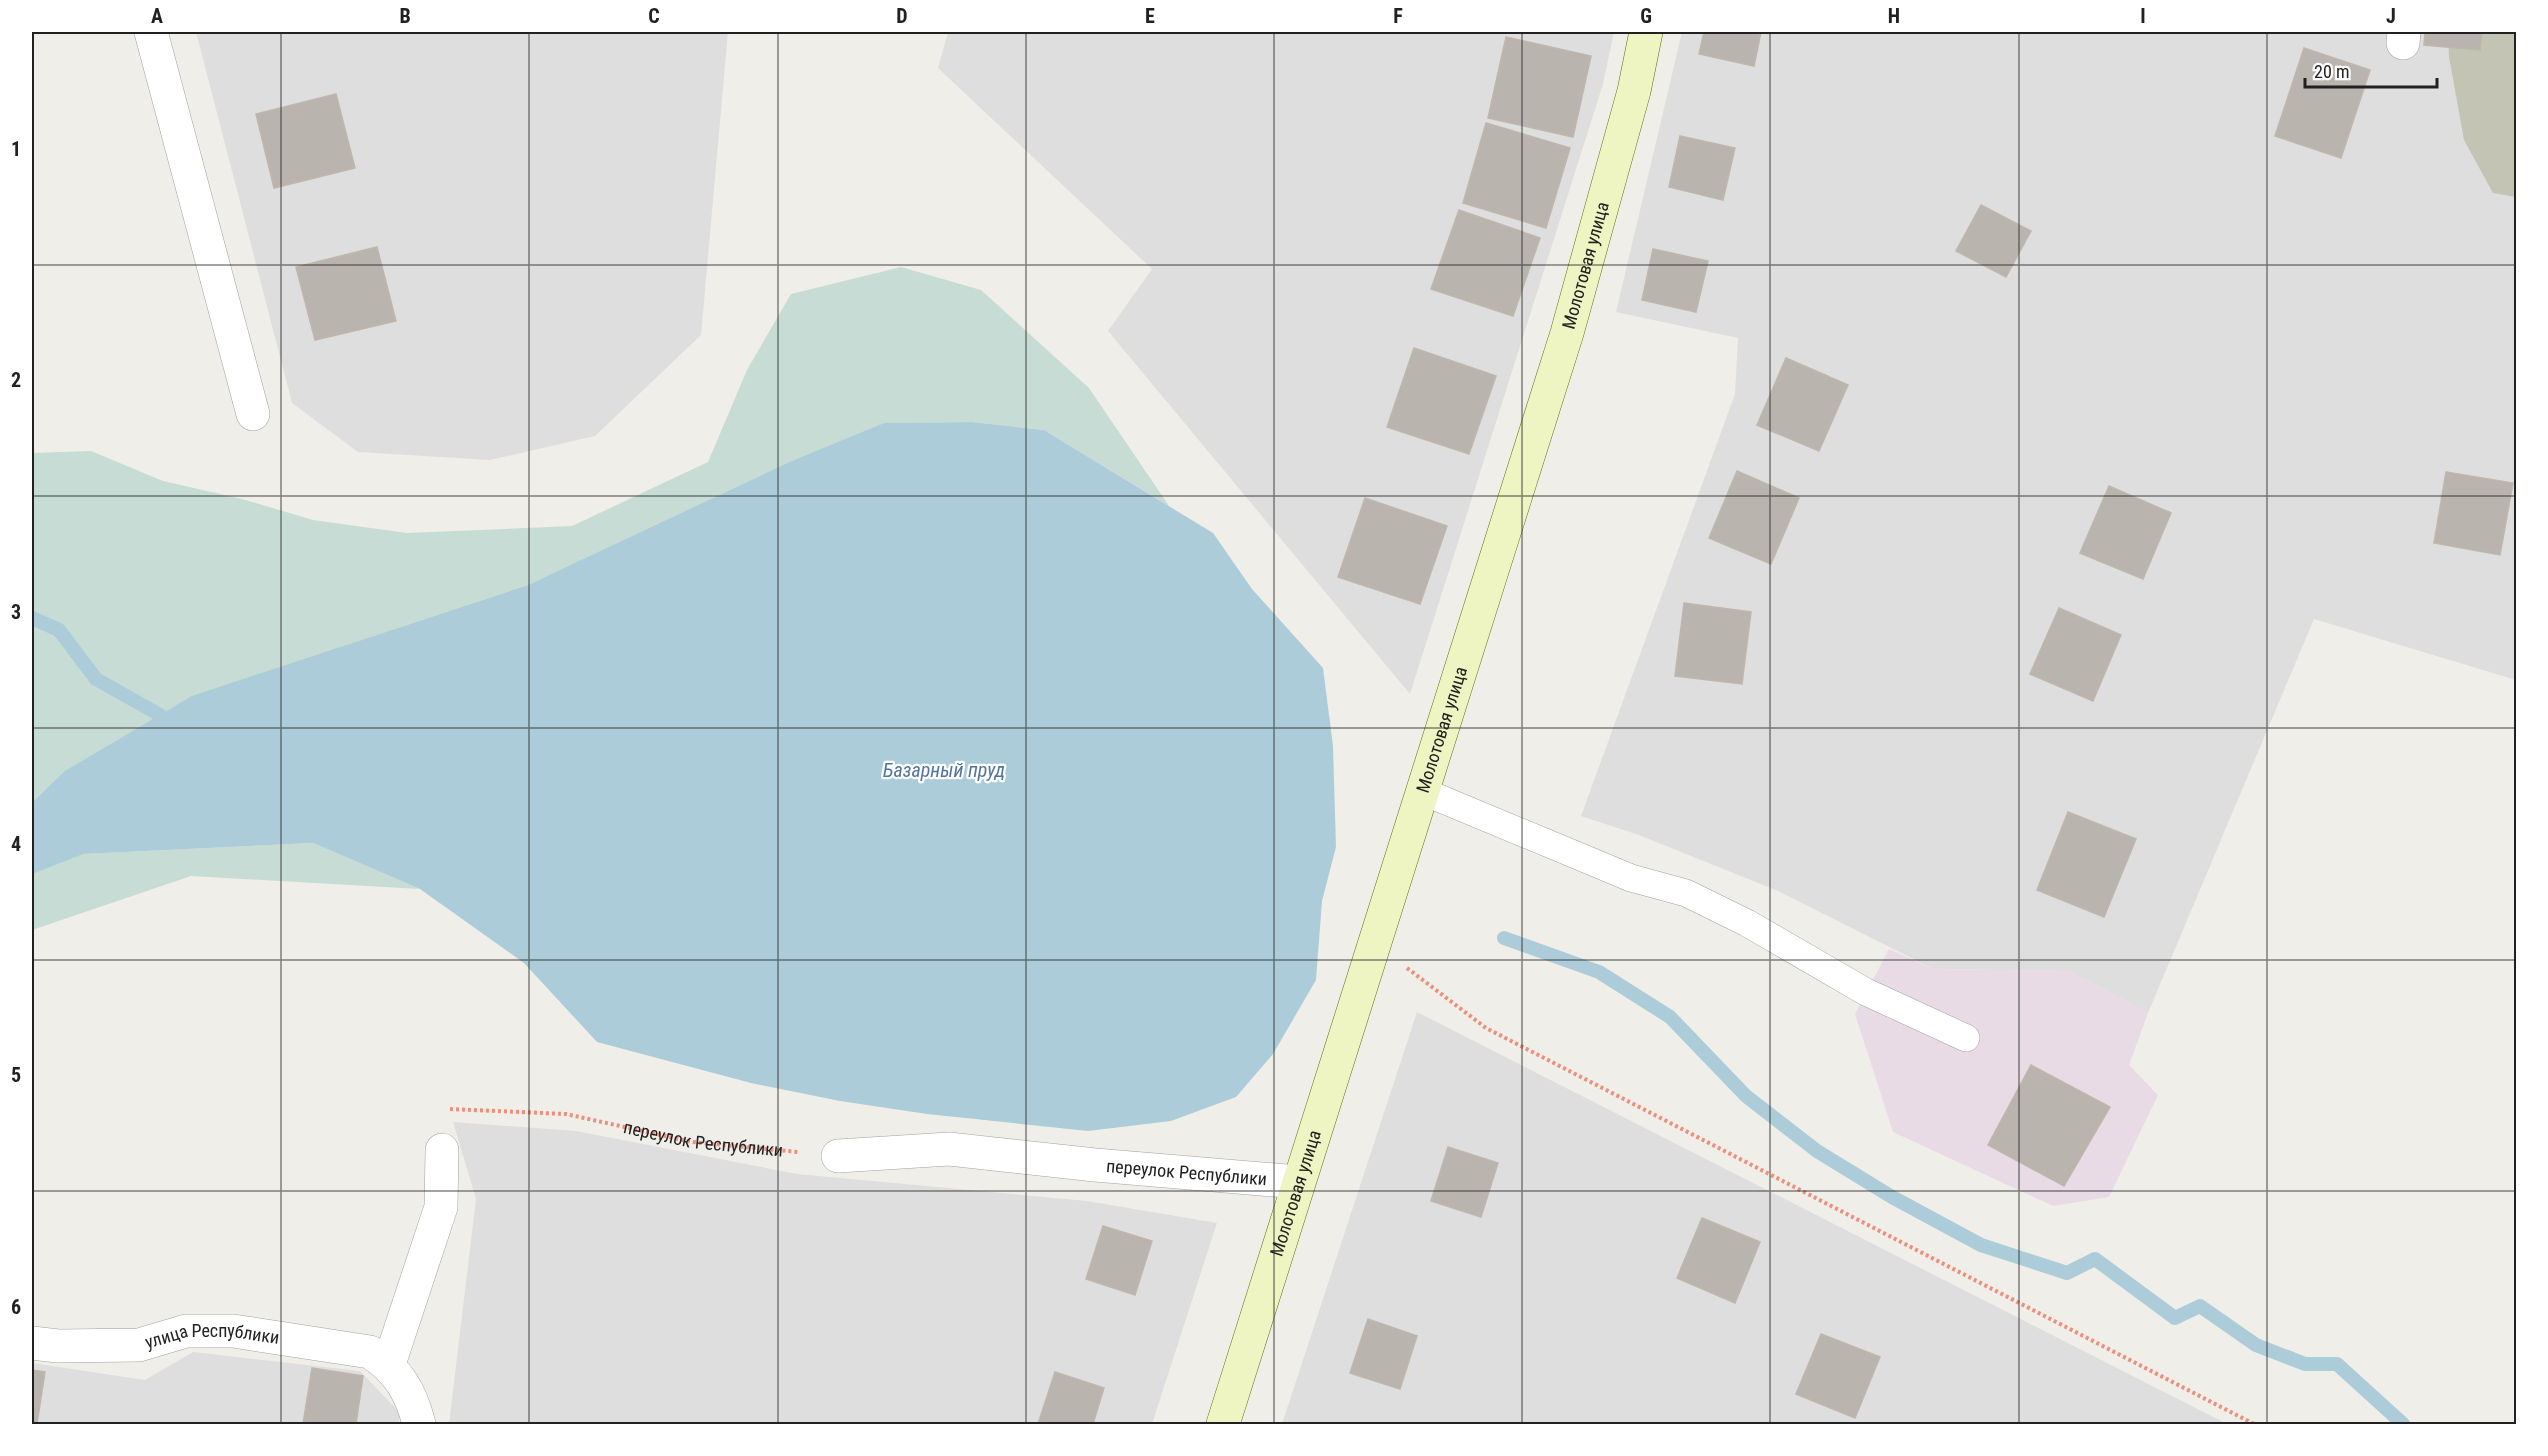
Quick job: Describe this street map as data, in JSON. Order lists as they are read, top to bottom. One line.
{"streets":{"street":["Молотовая улица","переулок Республики","улица Республики"]},"crossings":[["Молотовая улица","переулок Республики"]],"water":["Базарный пруд"],"scale_bar":"20 m","grid":{"columns":["A","B","C","D","E","F","G","H","I","J"],"rows":["1","2","3","4","5","6"]}}
